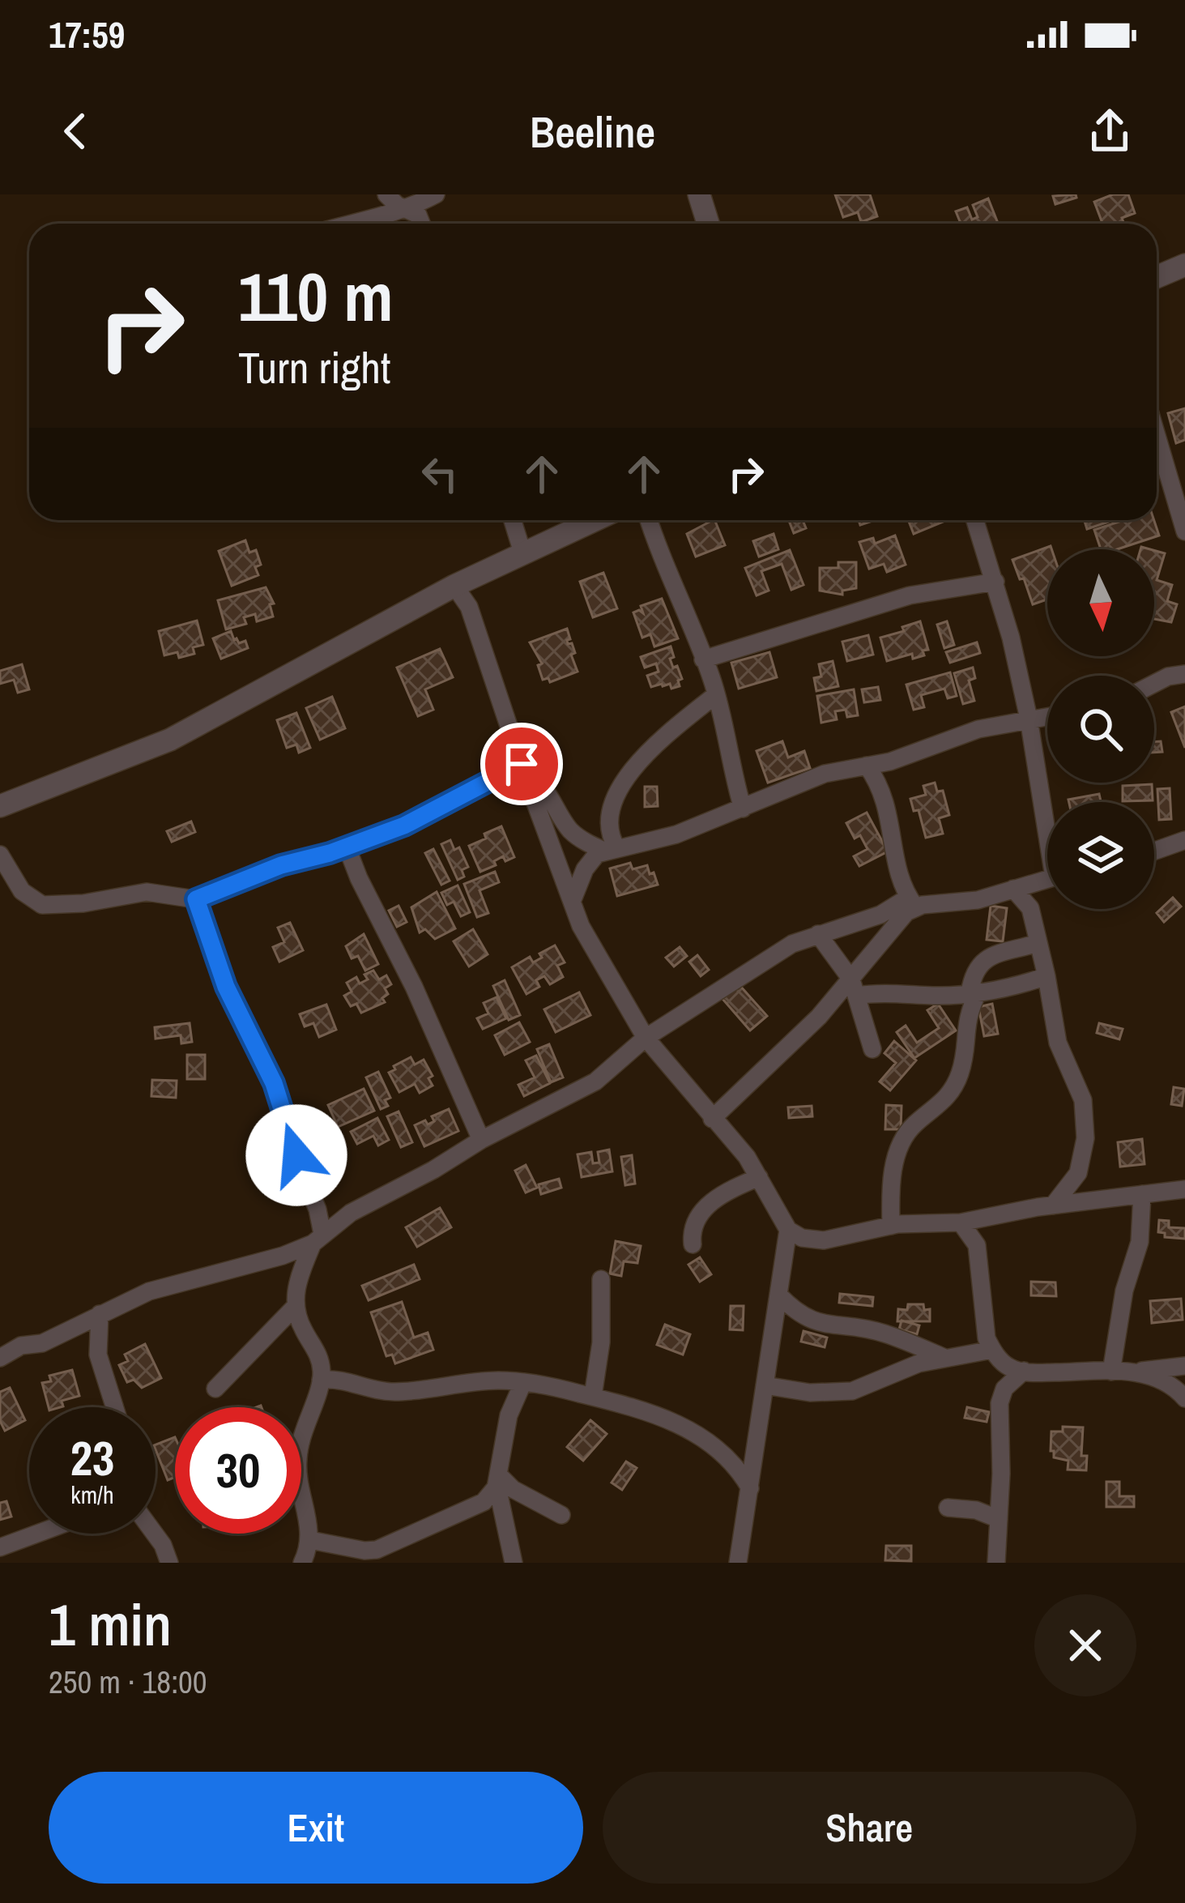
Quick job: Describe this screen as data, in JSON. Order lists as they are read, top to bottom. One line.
{"north":"bottom","page":{"status":"17:59","header":"Beeline","turn":["110 m","Turn right"],"speed":"23 km/h","limit":"30","heading":["1 min","250 m · 18:00"],"buttons":["Exit","Share"]}}
